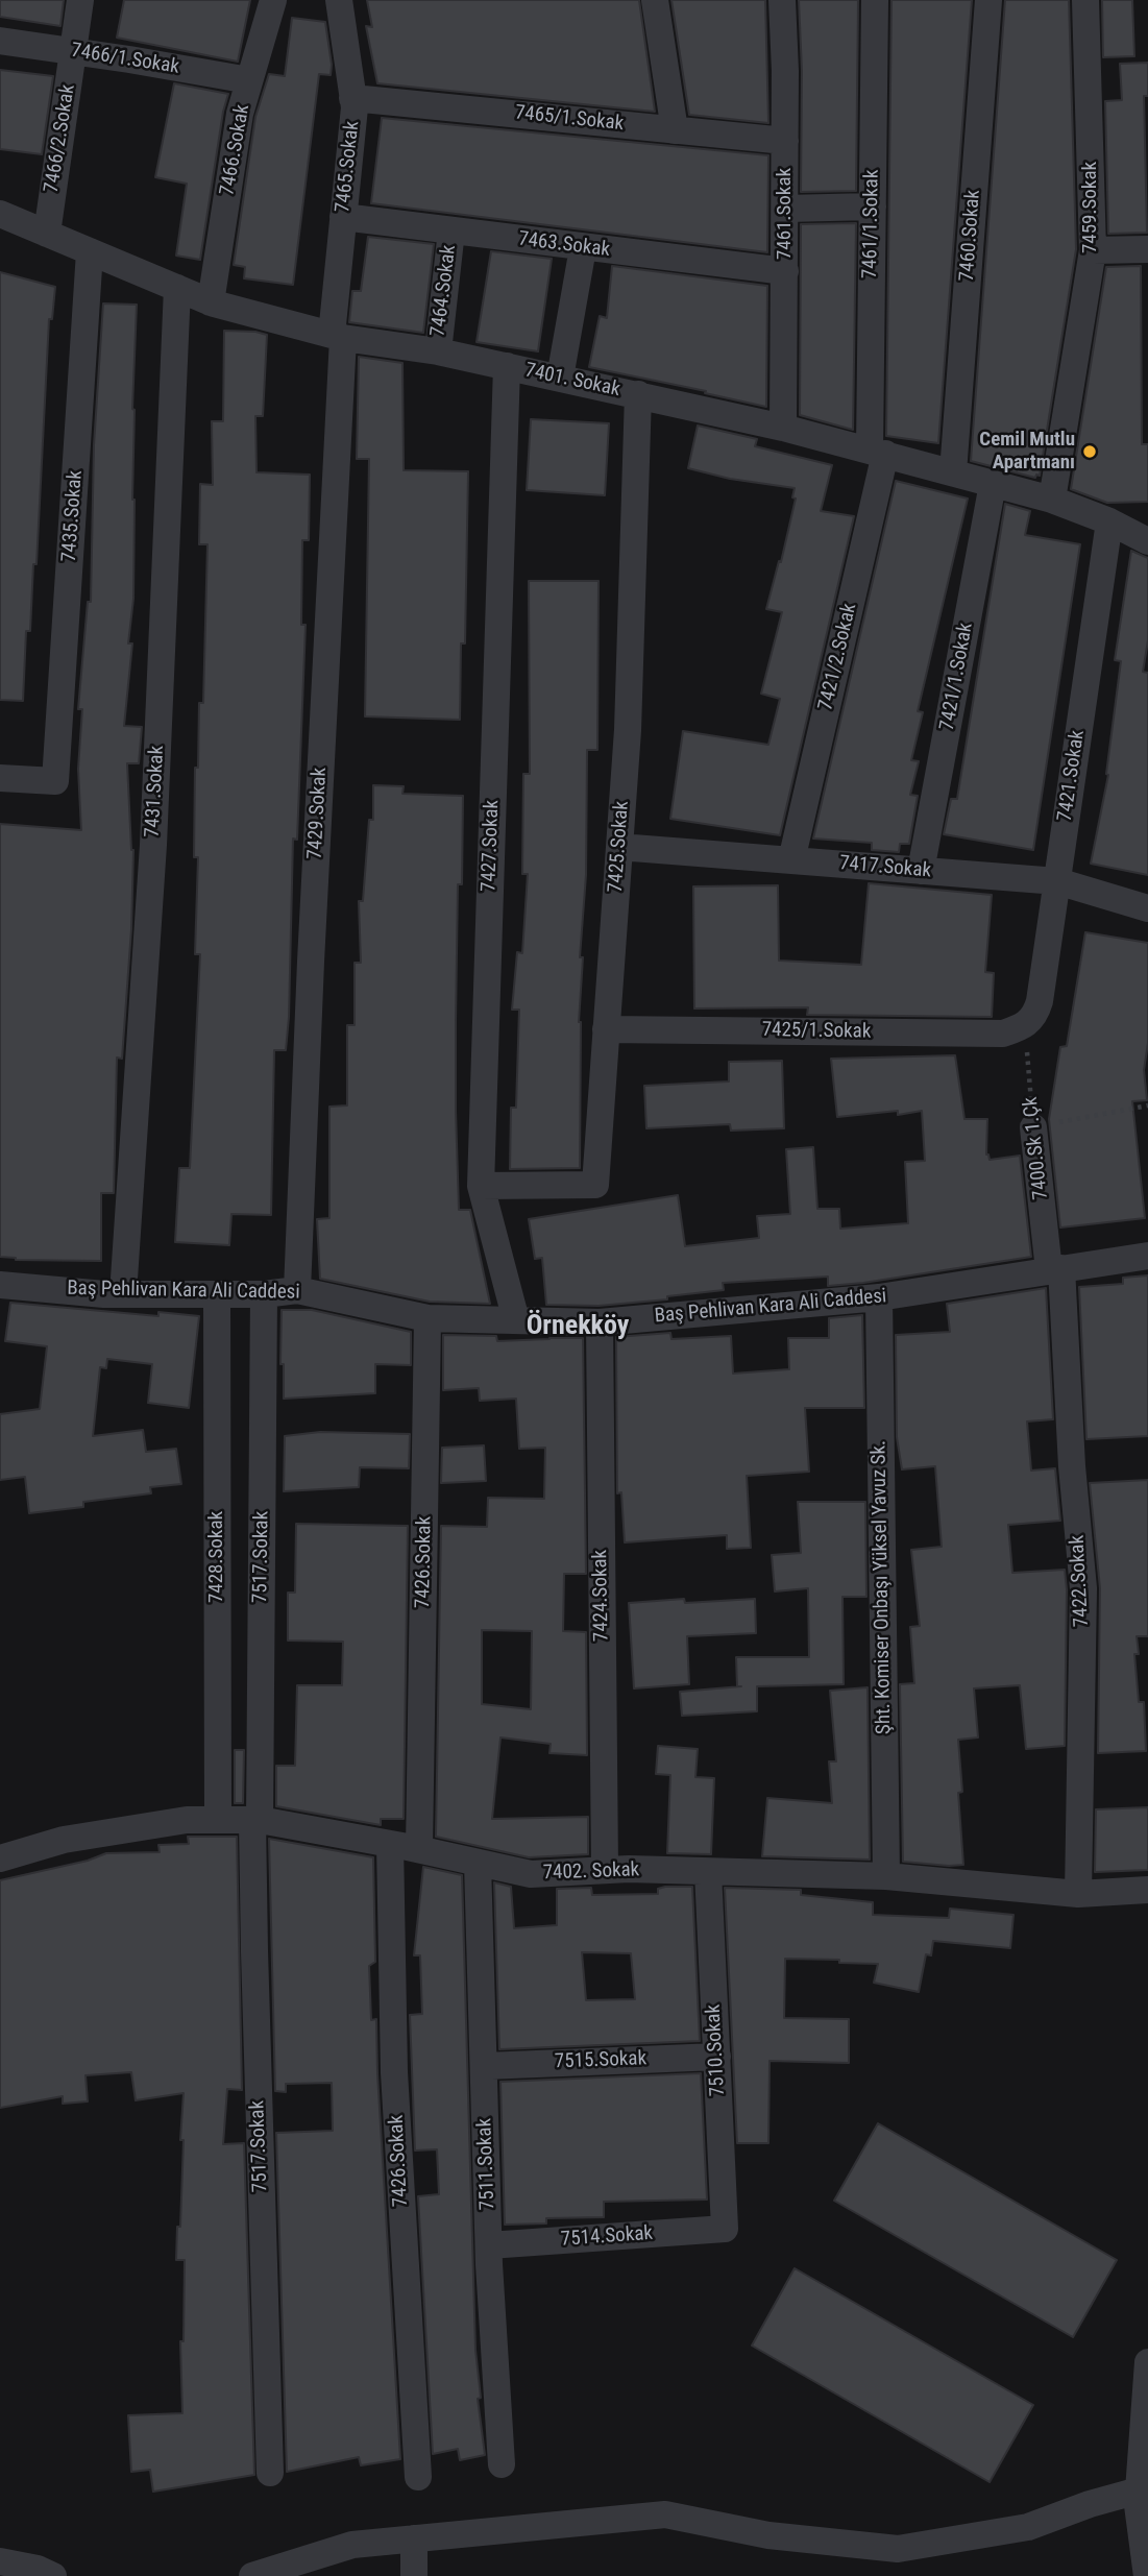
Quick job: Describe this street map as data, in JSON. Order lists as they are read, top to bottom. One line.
{"streets":{"street":["7466/1.Sokak","7465/1.Sokak","7466/2.Sokak","7466.Sokak","7465.Sokak","7459.Sokak","7461.Sokak","7461/1.Sokak","7460.Sokak","7463.Sokak","7464.Sokak","7401. Sokak","7435.Sokak","7421/2.Sokak","7421/1.Sokak","7421.Sokak","7431.Sokak","7429.Sokak","7427.Sokak","7425.Sokak","7417.Sokak","7425/1.Sokak","7400.Sk 1.Çk","Baş Pehlivan Kara Ali Caddesi","7428.Sokak","7517.Sokak","7426.Sokak","7422.Sokak","Şht. Komiser Onbaşı Yüksel Yavuz Sk.","7424.Sokak","7402. Sokak","7510.Sokak","7515.Sokak","7511.Sokak","7514.Sokak"]},"crossings":[["7466/1.Sokak","7466/2.Sokak"],["7466/1.Sokak","7466.Sokak"],["7465/1.Sokak","7465.Sokak"],["7465/1.Sokak","7461.Sokak"],["7466/2.Sokak","7401. Sokak"],["7466.Sokak","7401. Sokak"],["7465.Sokak","7463.Sokak"],["7465.Sokak","7401. Sokak"],["7465.Sokak","7429.Sokak"],["7459.Sokak","7401. Sokak"],["7461.Sokak","7463.Sokak"],["7461.Sokak","7401. Sokak"],["7461/1.Sokak","7401. Sokak"],["7461/1.Sokak","7421/2.Sokak"],["7460.Sokak","7401. Sokak"],["7463.Sokak","7464.Sokak"],["7464.Sokak","7401. Sokak"],["7401. Sokak","7435.Sokak"],["7401. Sokak","7421/2.Sokak"],["7401. Sokak","7421/1.Sokak"],["7401. Sokak","7421.Sokak"],["7401. Sokak","7431.Sokak"],["7401. Sokak","7429.Sokak"],["7401. Sokak","7427.Sokak"],["7401. Sokak","7425.Sokak"],["7421/2.Sokak","7417.Sokak"],["7421/1.Sokak","7417.Sokak"],["7421.Sokak","7417.Sokak"],["7421.Sokak","7425/1.Sokak"],["7421.Sokak","7400.Sk 1.Çk"],["7431.Sokak","Baş Pehlivan Kara Ali Caddesi"],["7429.Sokak","Baş Pehlivan Kara Ali Caddesi"],["7427.Sokak","7425.Sokak"],["7427.Sokak","Baş Pehlivan Kara Ali Caddesi"],["7425.Sokak","7417.Sokak"],["7425.Sokak","7425/1.Sokak"],["7425/1.Sokak","7400.Sk 1.Çk"],["7400.Sk 1.Çk","Baş Pehlivan Kara Ali Caddesi"],["7400.Sk 1.Çk","7422.Sokak"],["Baş Pehlivan Kara Ali Caddesi","7428.Sokak"],["Baş Pehlivan Kara Ali Caddesi","7517.Sokak"],["Baş Pehlivan Kara Ali Caddesi","7426.Sokak"],["Baş Pehlivan Kara Ali Caddesi","7422.Sokak"],["Baş Pehlivan Kara Ali Caddesi","Şht. Komiser Onbaşı Yüksel Yavuz Sk."],["Baş Pehlivan Kara Ali Caddesi","7424.Sokak"],["7428.Sokak","7402. Sokak"],["7517.Sokak","7402. Sokak"],["7426.Sokak","7402. Sokak"],["7422.Sokak","7402. Sokak"],["Şht. Komiser Onbaşı Yüksel Yavuz Sk.","7402. Sokak"],["7424.Sokak","7402. Sokak"],["7402. Sokak","7510.Sokak"],["7402. Sokak","7511.Sokak"],["7510.Sokak","7515.Sokak"],["7510.Sokak","7514.Sokak"],["7515.Sokak","7511.Sokak"],["7511.Sokak","7514.Sokak"]],"districts":["Örnekköy"],"places":["Cemil Mutlu Apartmanı"]}
